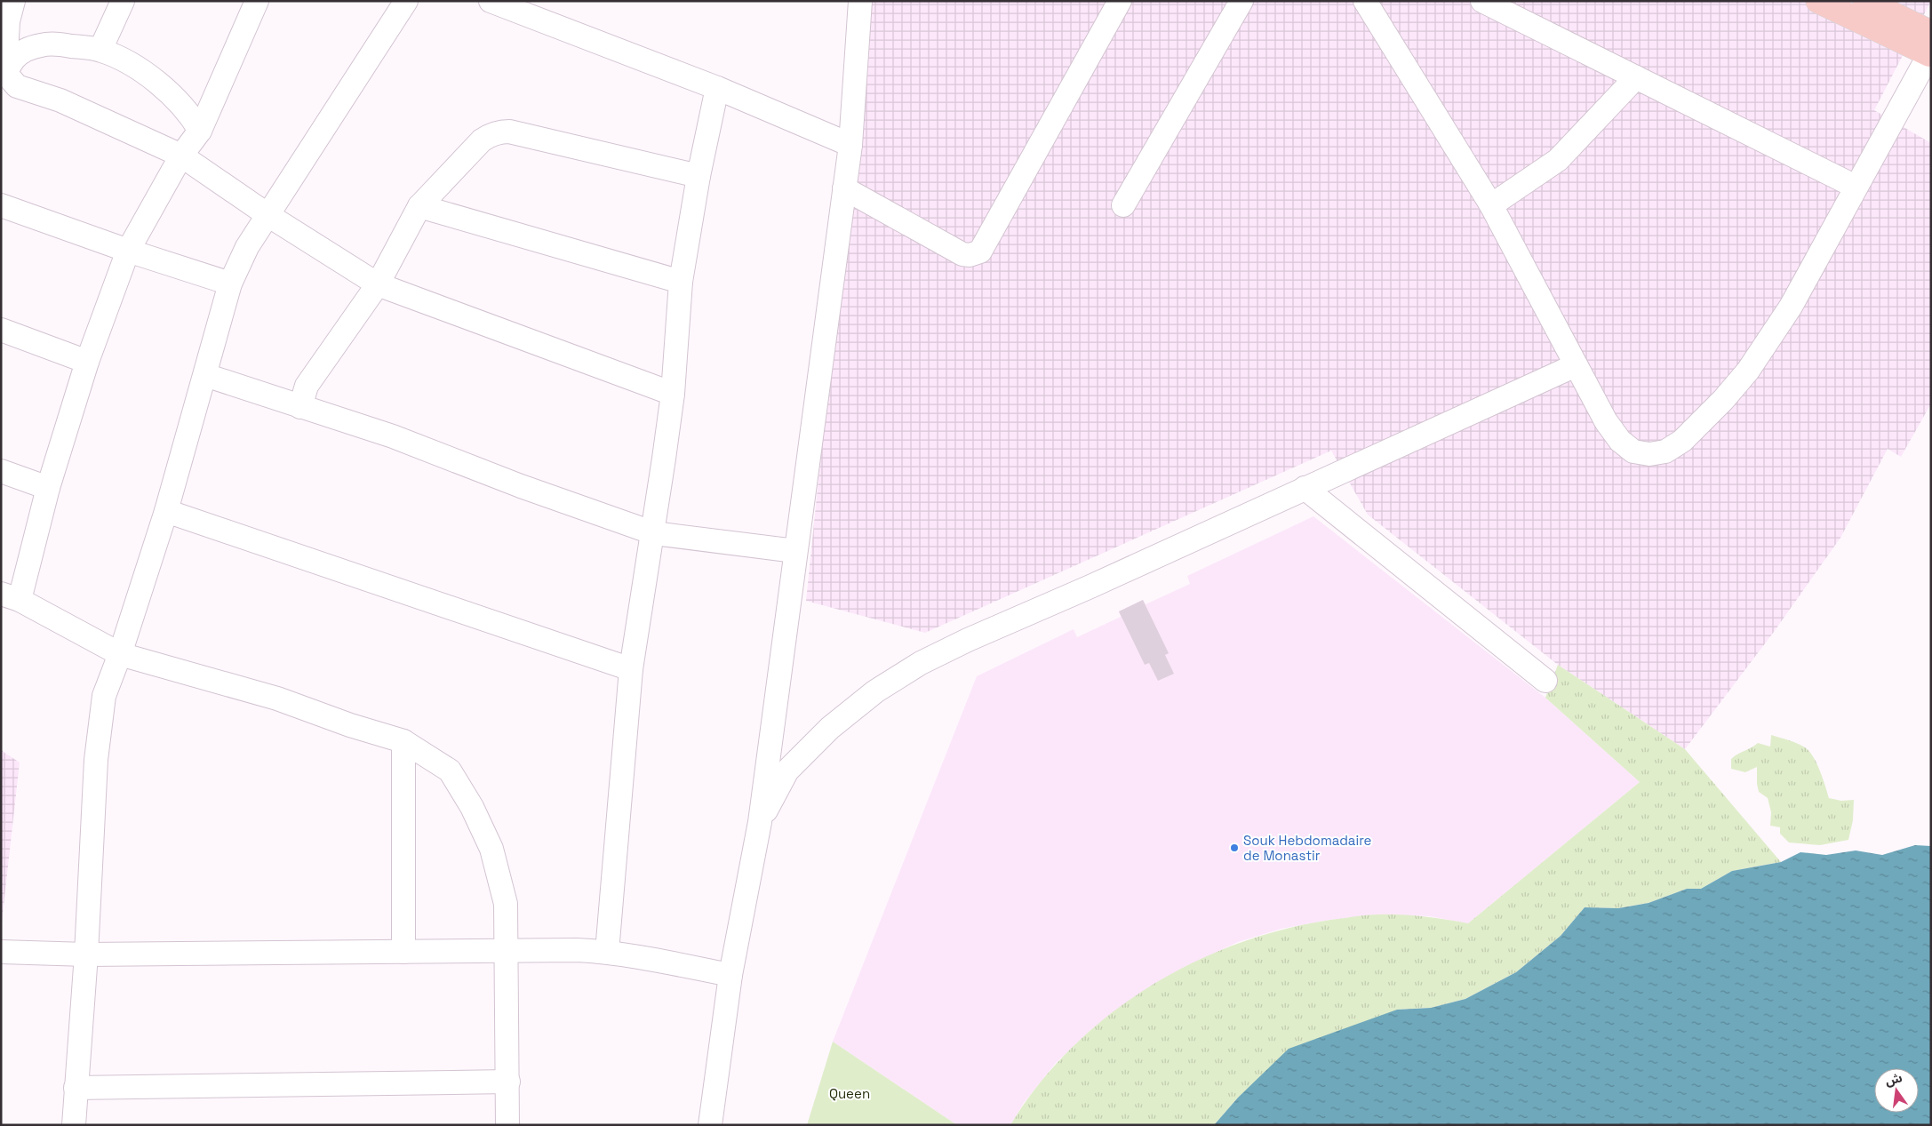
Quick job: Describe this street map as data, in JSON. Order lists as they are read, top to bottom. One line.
{"parks":["Queen"],"places":["Souk Hebdomadaire de Monastir"],"north":"top"}
